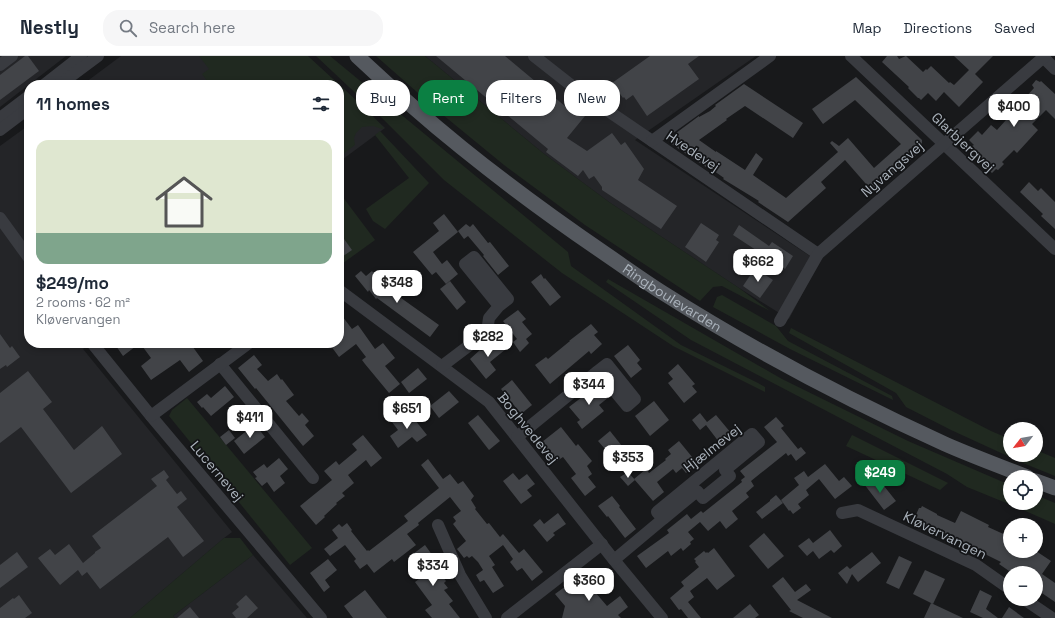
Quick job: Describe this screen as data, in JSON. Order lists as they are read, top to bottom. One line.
{"streets":{"main road":["Ringboulevarden"],"street":["Glarbjergvej","Hvedevej","Nyvangsvej","Boghvedevej","Hjælmevej","Lucernevej","Kløvervangen"]},"crossings":[["Glarbjergvej","Nyvangsvej"],["Hvedevej","Nyvangsvej"],["Boghvedevej","Hjælmevej"]],"north":"bottom left","page":{"header":"Nestly","search":"Search here","nav":["Map","Directions","Saved"],"chip":["Buy","Rent","Filters","New"],"heading":"11 homes","price":["$400","$662","$348","$282","$344","$651","$411","$353","$249","$334","$360"],"list":[{"name":"$249/mo","note":"2 rooms · 62 m² · Kløvervangen"}],"map_buttons":["+","−"]}}
